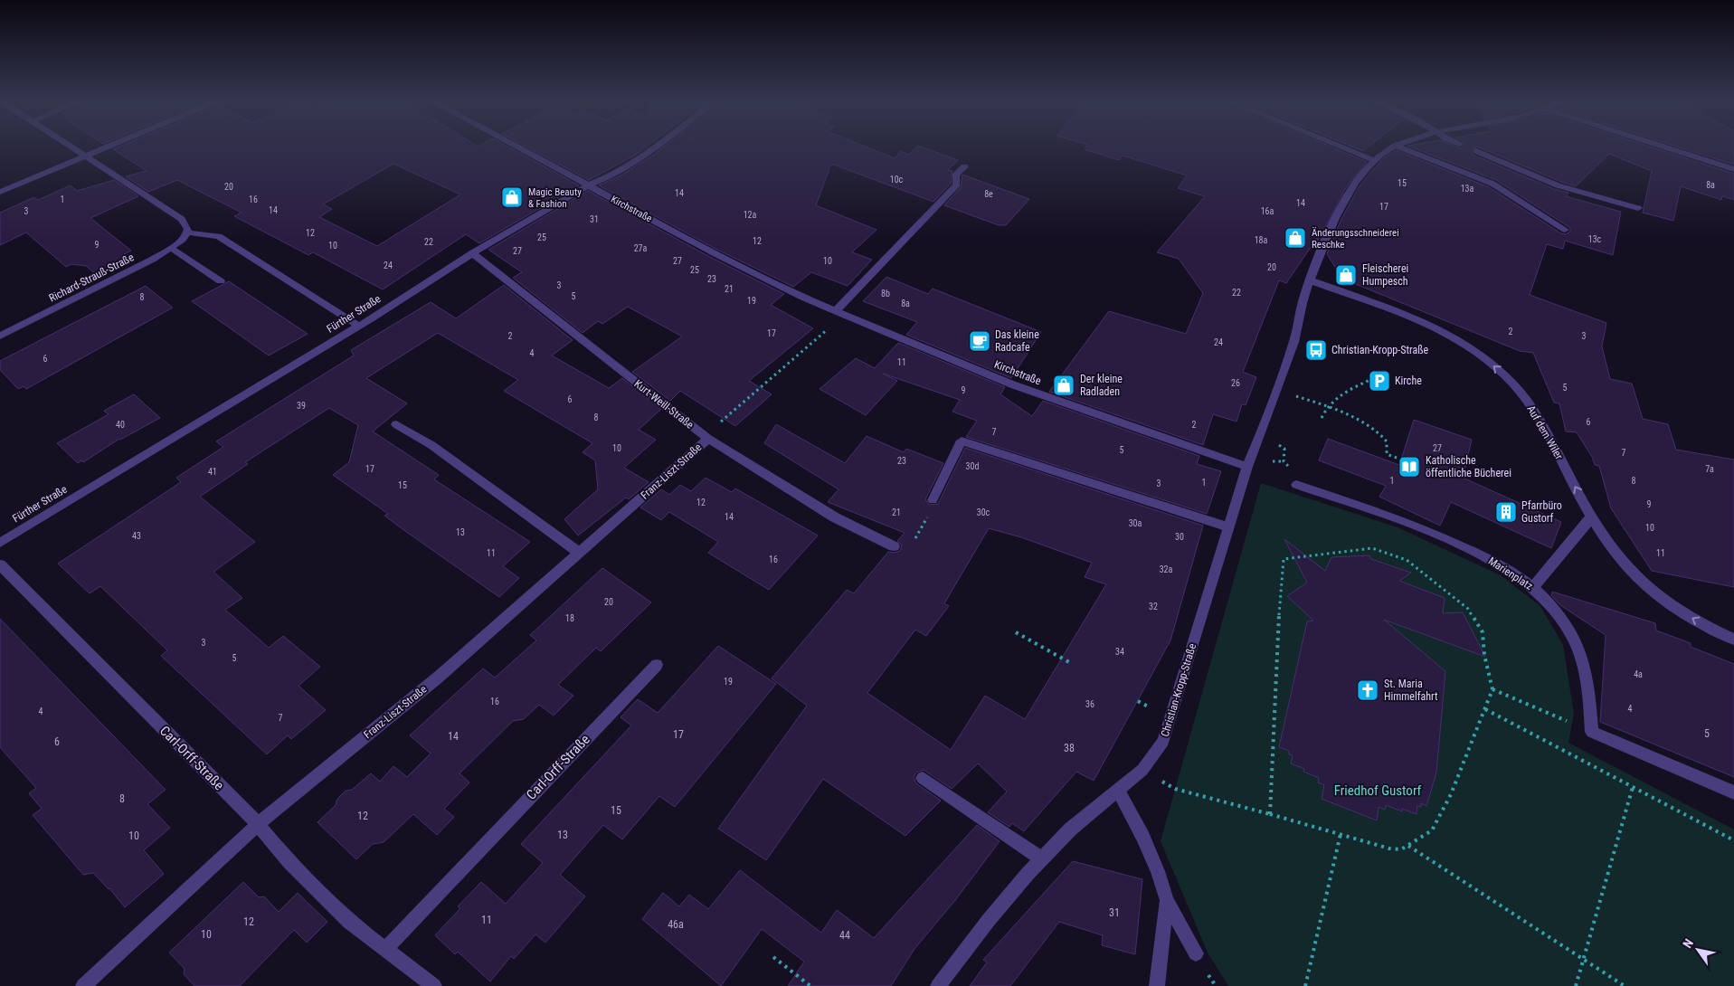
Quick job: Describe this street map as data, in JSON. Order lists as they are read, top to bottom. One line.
{"streets":{"street":["Kirchstraße","Richard-Strauß-Straße","Fürther Straße","Kurt-Weill-Straße","Auf dem Wiler","Franz-Liszt-Straße","Marienplatz","Christian-Kropp-Straße","Carl-Orff-Straße"]},"crossings":[["Kirchstraße","Fürther Straße"],["Kirchstraße","Christian-Kropp-Straße"],["Fürther Straße","Kurt-Weill-Straße"],["Kurt-Weill-Straße","Franz-Liszt-Straße"],["Auf dem Wiler","Christian-Kropp-Straße"],["Franz-Liszt-Straße","Carl-Orff-Straße"]],"one_way":["Auf dem Wiler"],"parks":["Friedhof Gustorf"],"places":{"shop":["Magic Beauty & Fashion","Änderungsschneiderei Reschke","Fleischerei Humpesch","Der kleine Radladen"],"cafe":["Das kleine Radcafe"],"bus stop":["Christian-Kropp-Straße"],"parking":["Kirche"],"library":["Katholische öffentliche Bücherei"],"building":["Pfarrbüro Gustorf"],"church":["St. Maria Himmelfahrt"]},"house_numbers":["10c","15","8a","20","13a","14","8e","1","16","14","17","14","3","16a","12a","31","12","25","13c","18a","12","22","9","10","27a","27","27","10","24","20","25","23","3","21","22","8b","5","8","19","8a","2","17","2","3","24","4","6","11","26","5","9","6","39","8","6","40","2","7","10","27","5","7","23","30d","17","7a","41","1","8","1","3","15","12","9","21","30c","14","30a","10","13","43","30","11","11","16","32a","20","32","18","3","34","5","4a","19","16","36","4","4","7","5","17","14","6","38","8","15","12","13","10","31","11","12","46a","10","44"],"north":"top left"}
